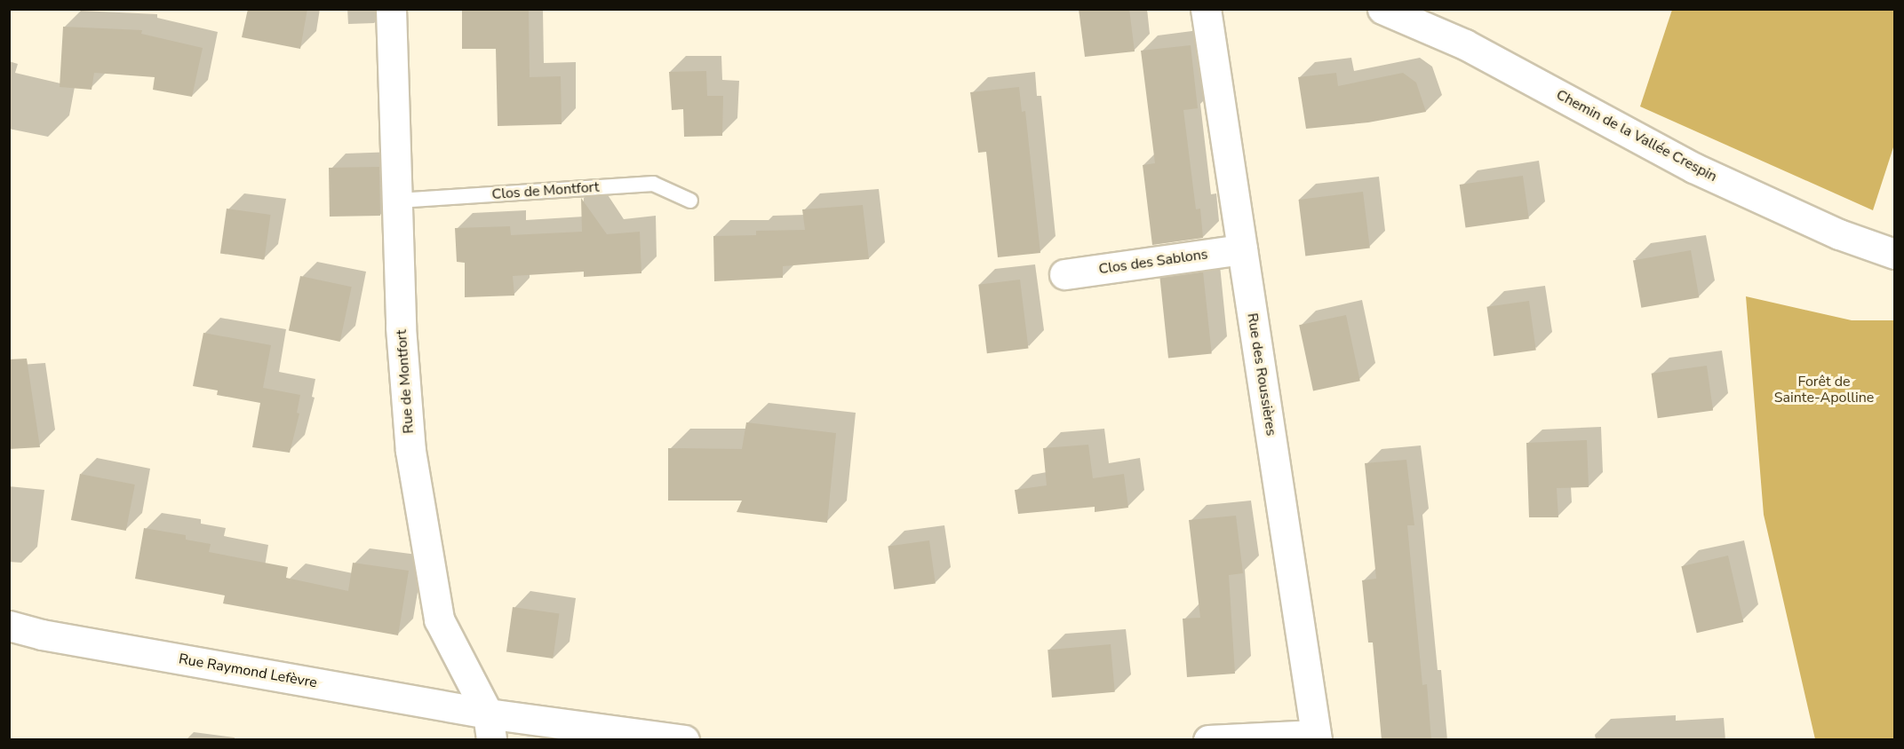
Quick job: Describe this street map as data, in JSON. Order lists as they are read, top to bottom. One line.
{"streets":{"street":["Chemin de la Vallée Crespin","Clos des Sablons","Rue des Roussières","Rue de Montfort","Rue Raymond Lefèvre"],"lane":["Clos de Montfort"]},"crossings":[["Clos de Montfort","Rue de Montfort"],["Clos des Sablons","Rue des Roussières"],["Rue de Montfort","Rue Raymond Lefèvre"]],"parks":["Forêt de Sainte-Apolline"]}
